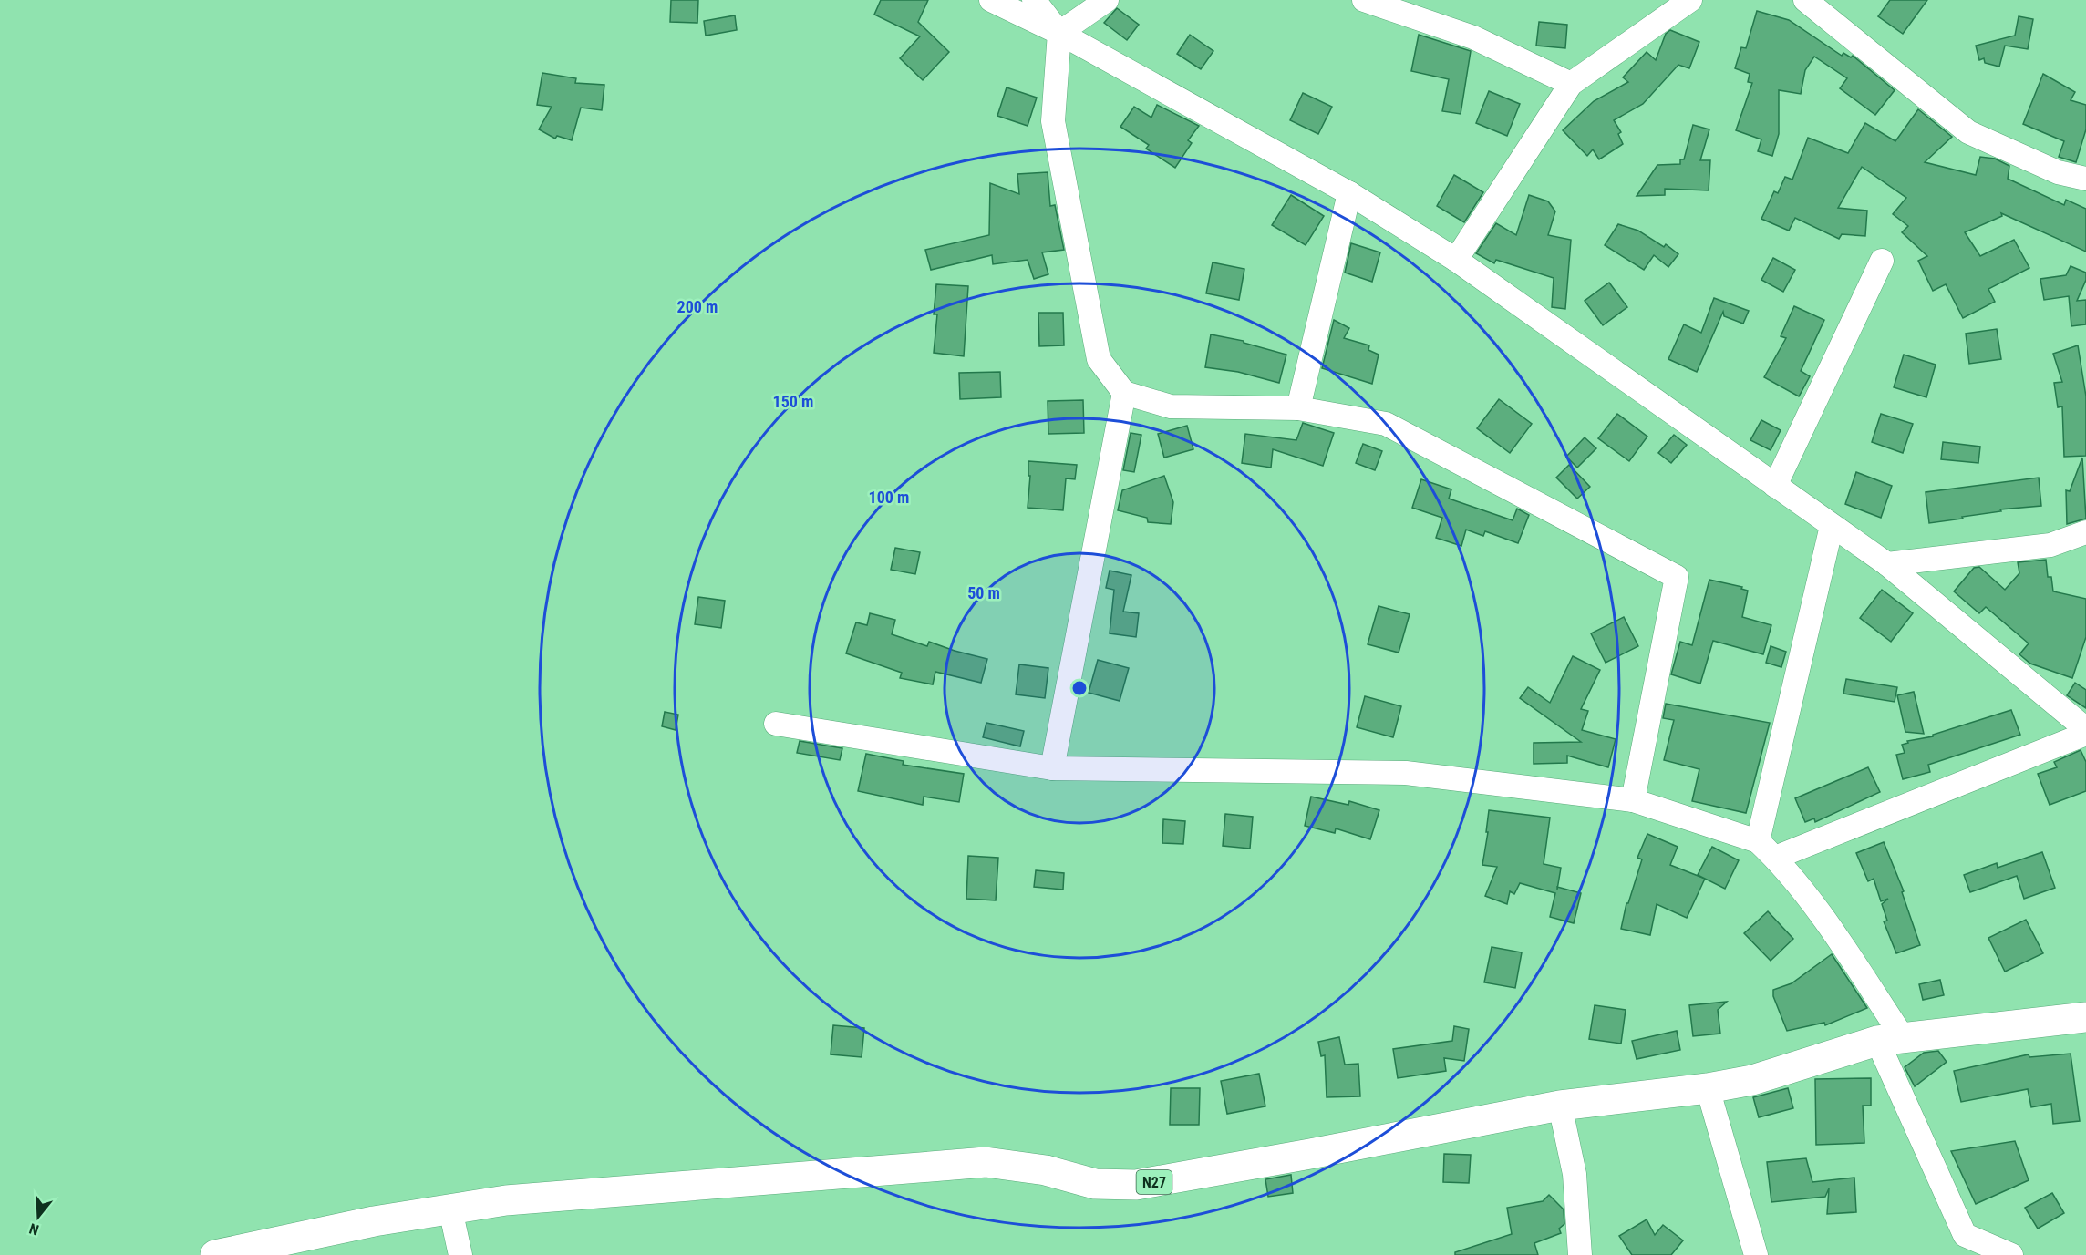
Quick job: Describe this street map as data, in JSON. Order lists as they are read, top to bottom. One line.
{"streets":{"main road":["N27"]},"north":"bottom","rings":["200 m","150 m","100 m","50 m"]}
